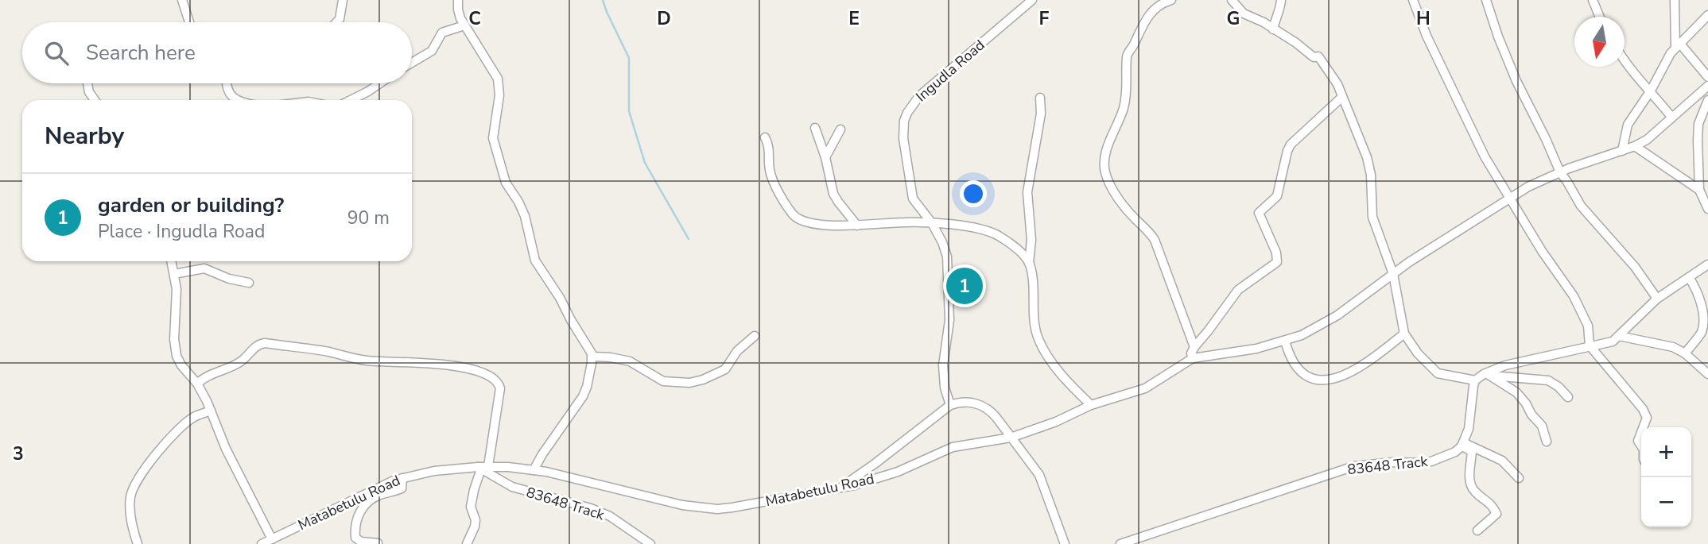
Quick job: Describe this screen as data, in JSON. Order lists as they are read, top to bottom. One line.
{"streets":{"street":["Ingudla Road","83648 Track","Matabetulu Road"]},"crossings":[["83648 Track","Matabetulu Road"]],"north":"bottom","page":{"search":"Search here","heading":"Nearby","list":[{"mark":"1","name":"garden or building?","note":"Place · Ingudla Road","value":"90 m"}],"pins":"1","map_buttons":["+","−"]},"grid":{"columns":["C","D","E","F","G","H"],"rows":["3"]}}
